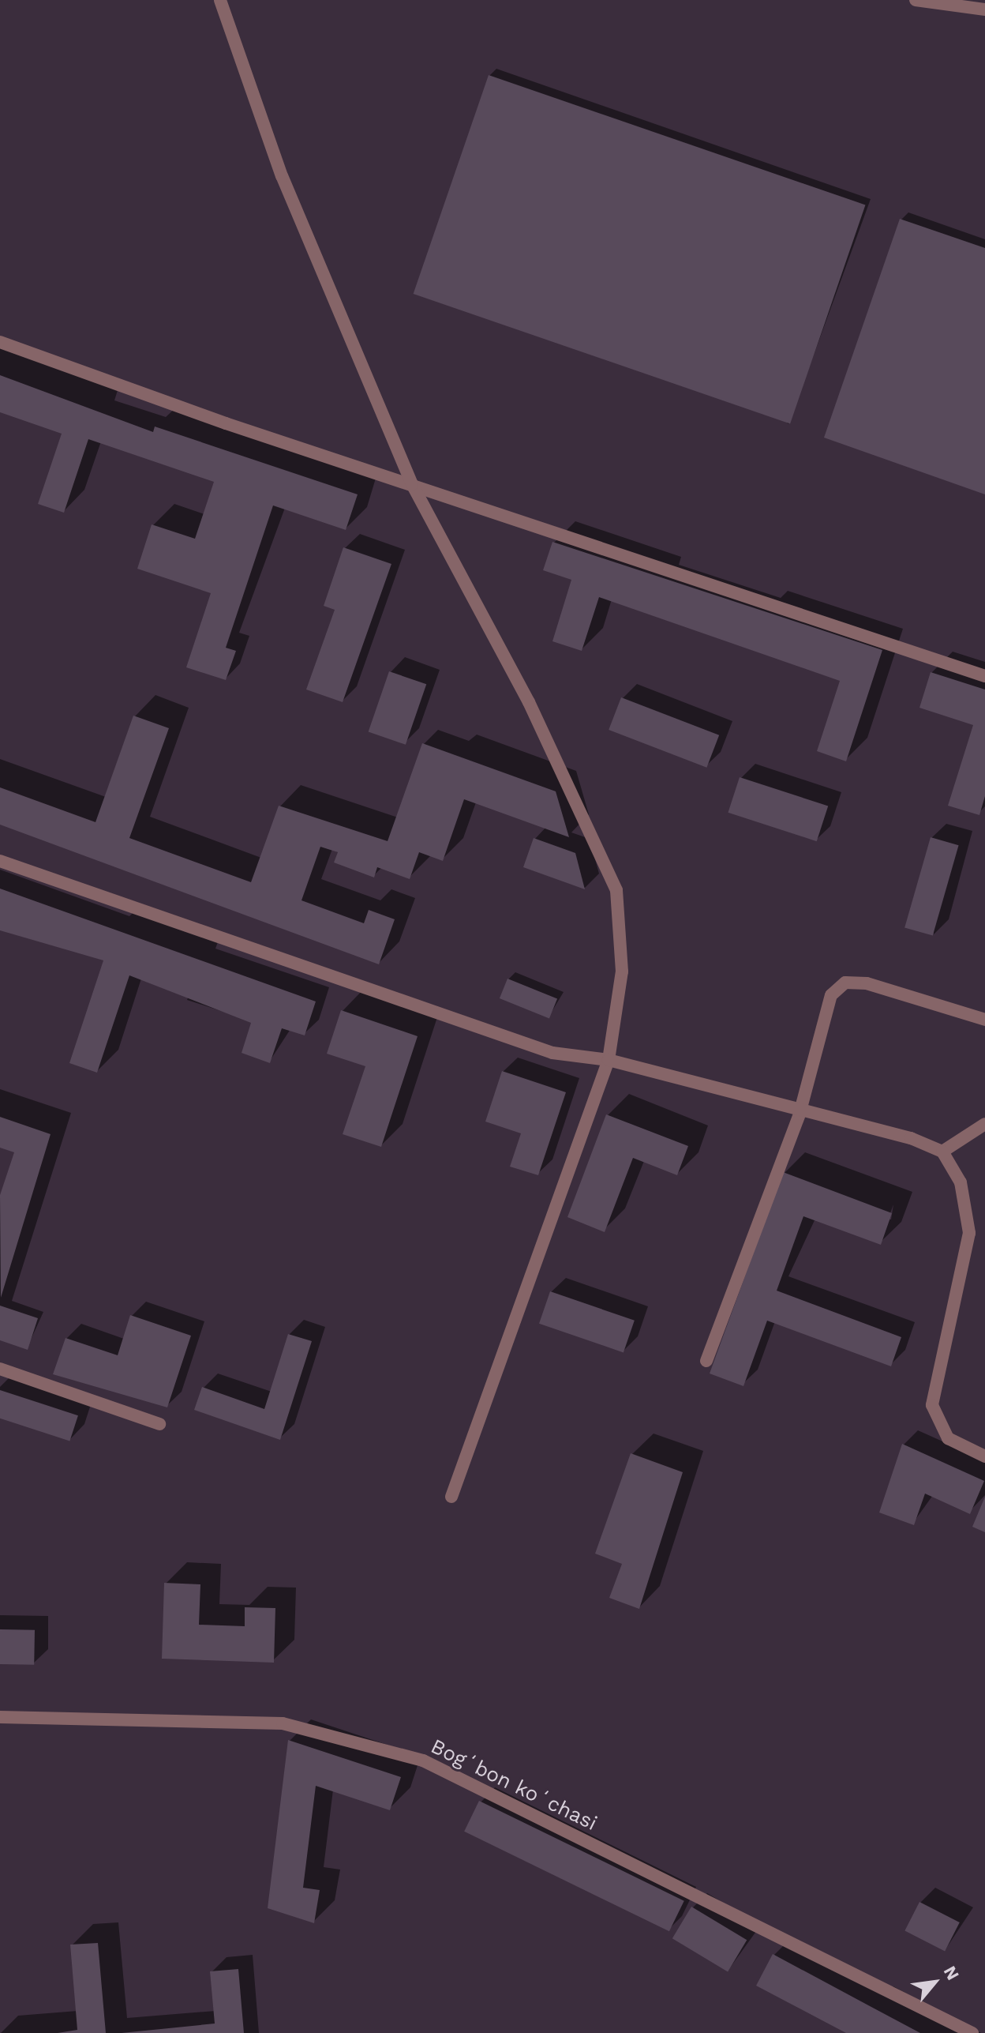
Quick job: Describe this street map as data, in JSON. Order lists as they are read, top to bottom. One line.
{"streets":{"street":["Bogʻbon koʻchasi"]},"north":"top right"}
